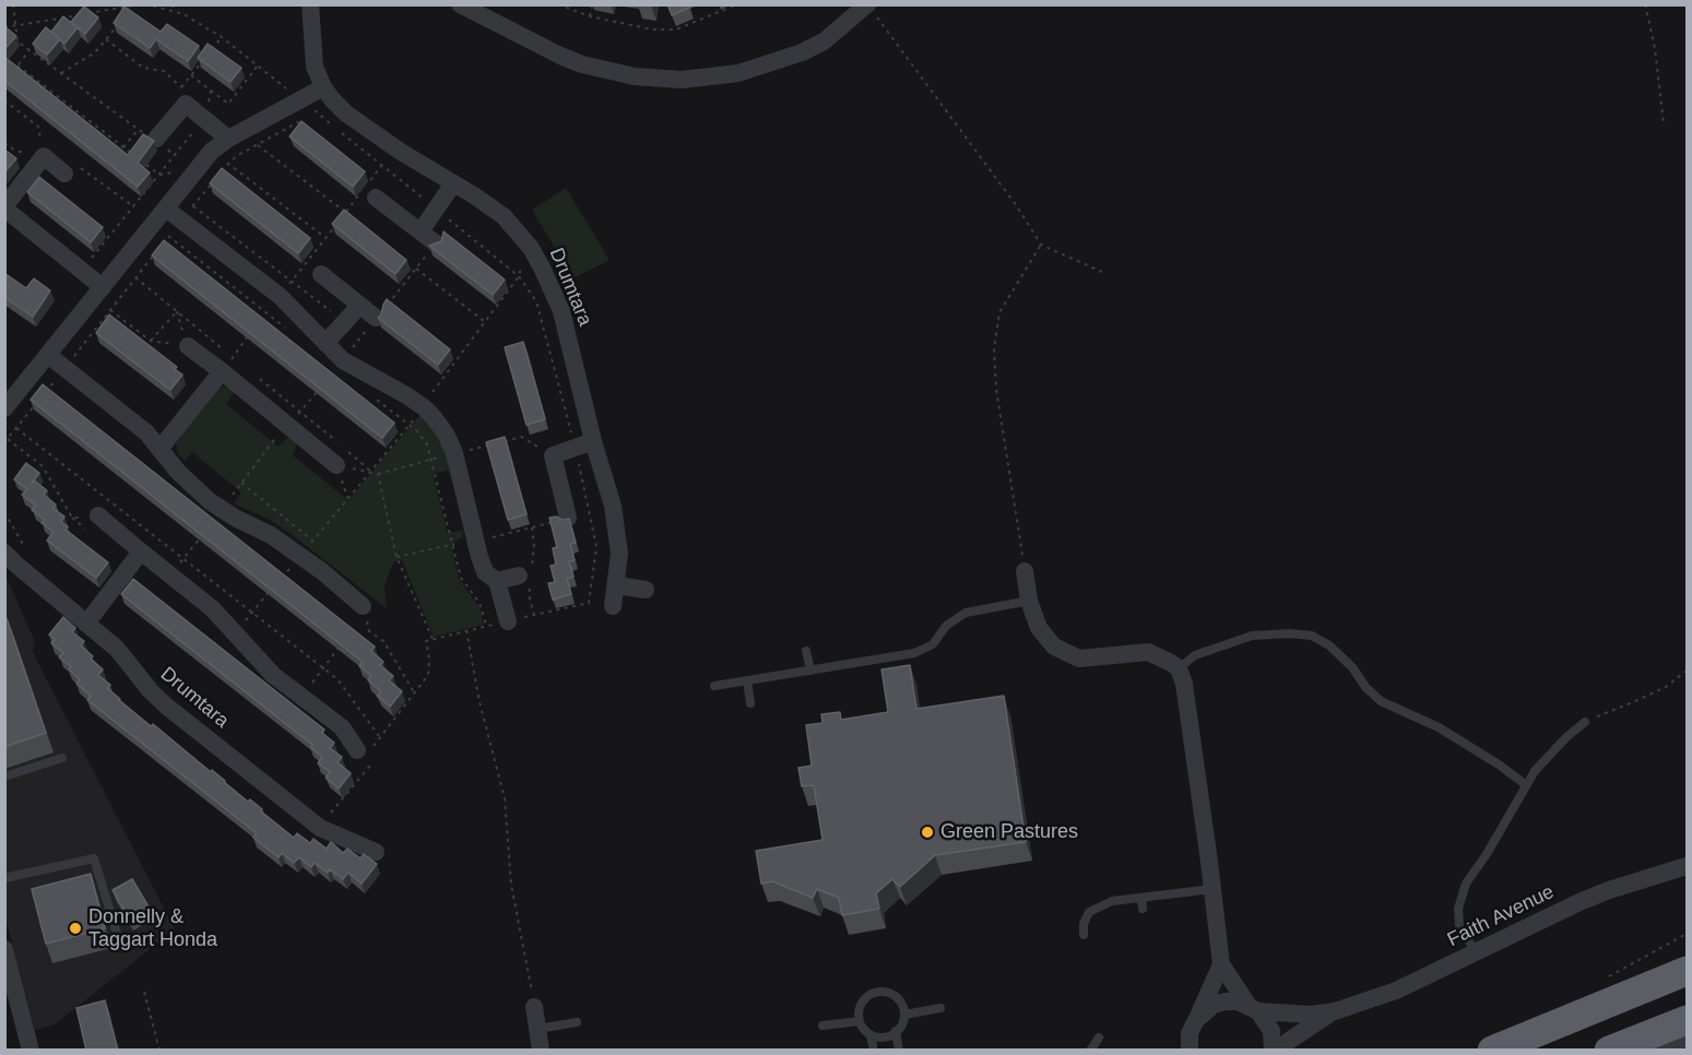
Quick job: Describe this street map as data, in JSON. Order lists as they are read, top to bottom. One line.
{"streets":{"street":["Drumtara","Faith Avenue"]},"places":["Green Pastures","Donnelly & Taggart Honda"]}
